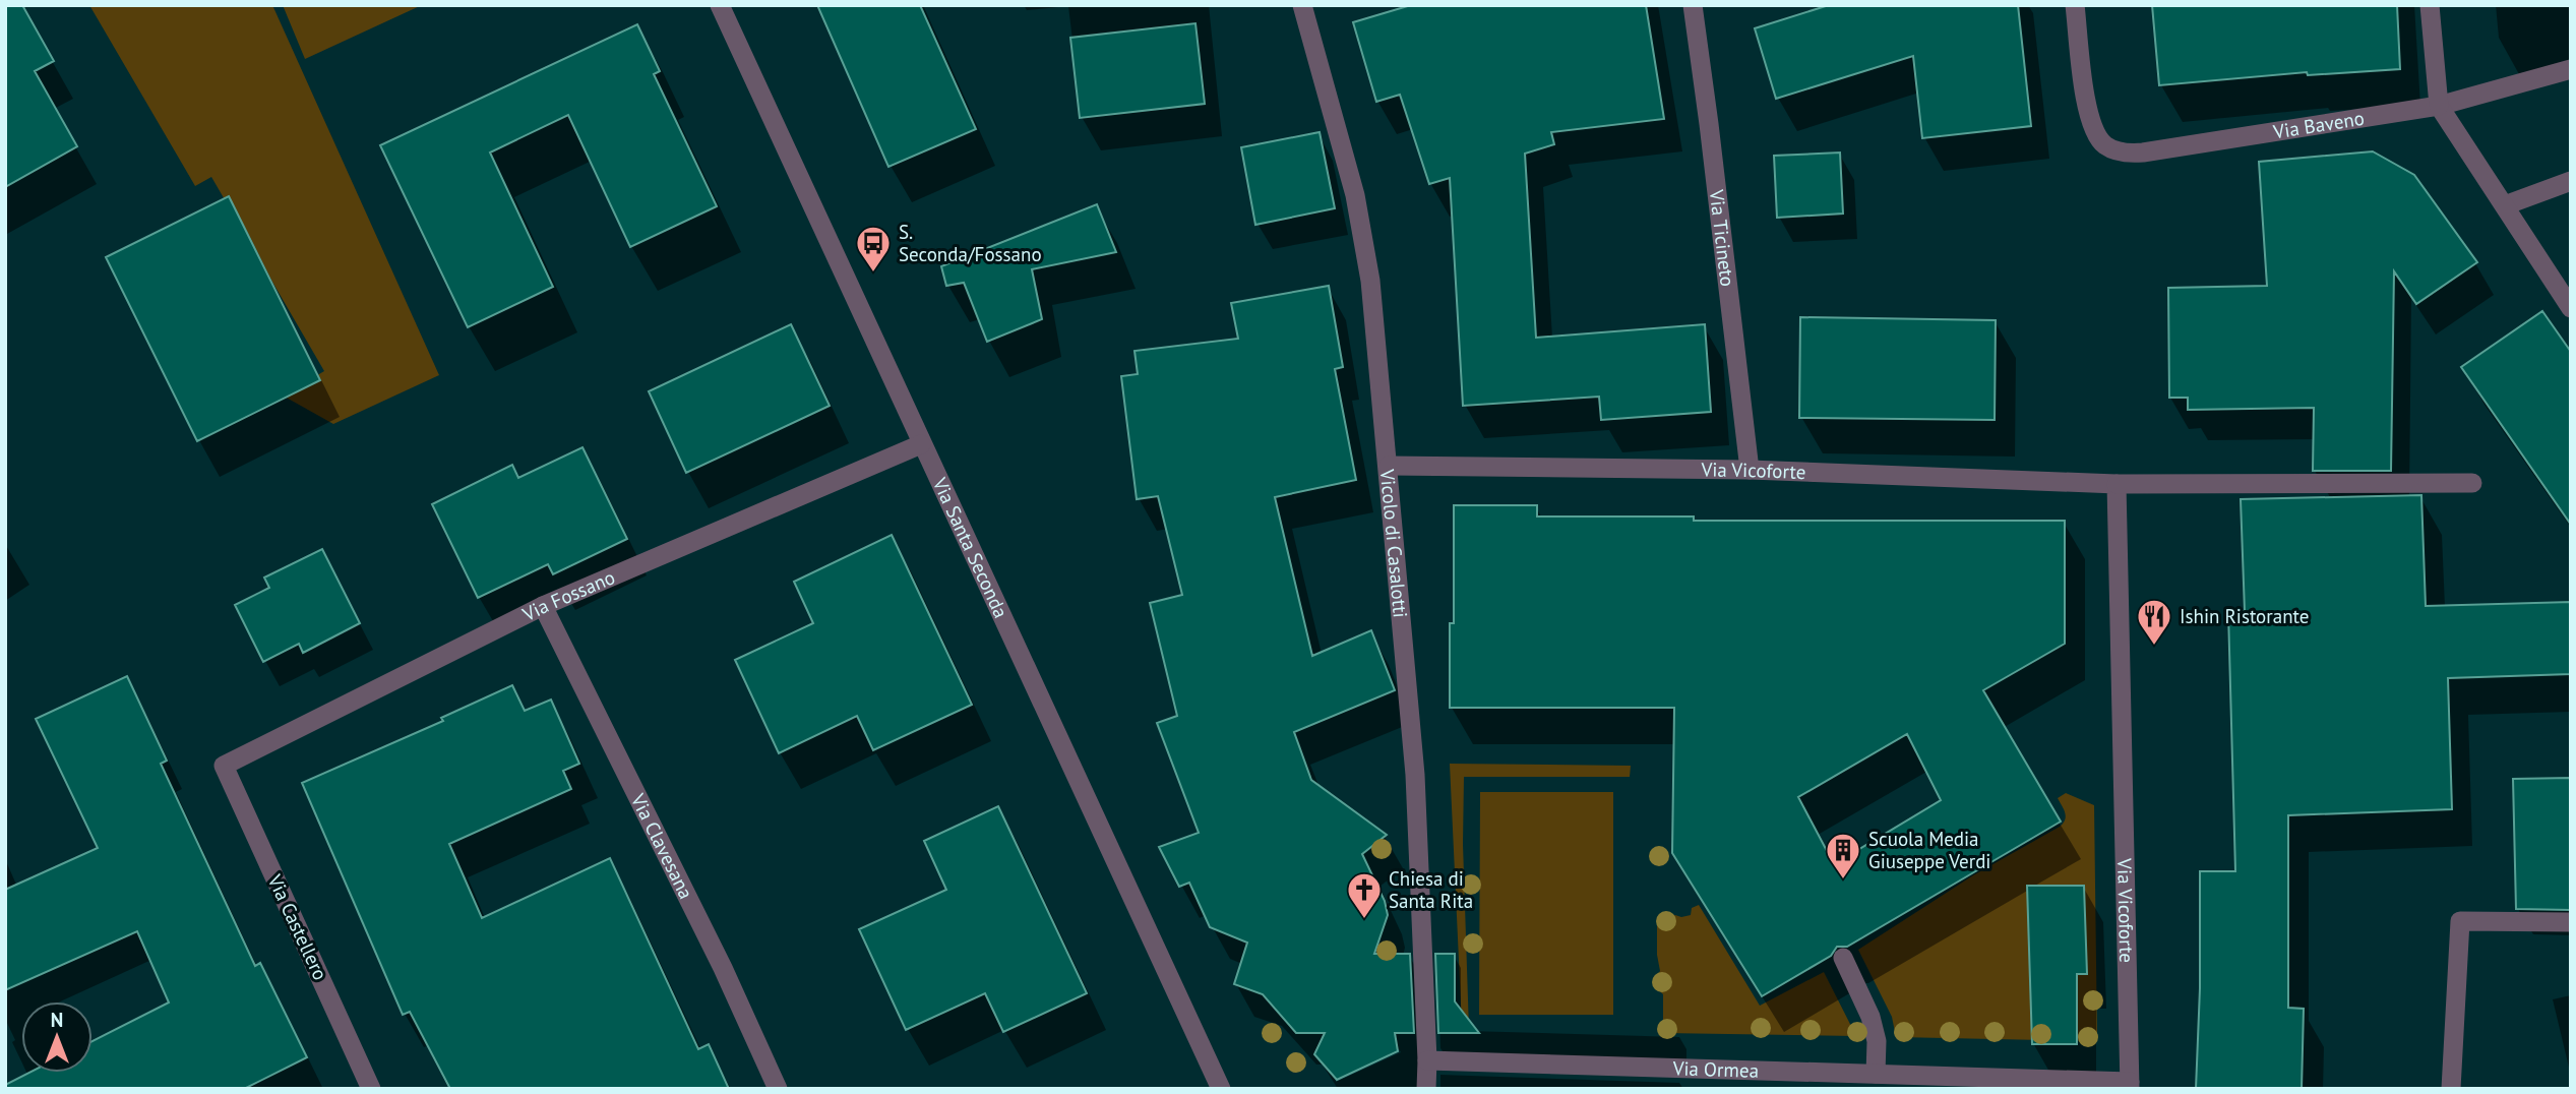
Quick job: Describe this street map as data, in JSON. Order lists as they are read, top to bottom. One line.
{"streets":{"street":["Via Baveno","Via Ticineto","Via Vicoforte","Vicolo di Casalotti","Via Santa Seconda","Via Fossano","Via Clavesana","Via Castellero","Via Ormea"]},"crossings":[["Via Ticineto","Via Vicoforte"],["Via Vicoforte","Vicolo di Casalotti"],["Via Vicoforte","Via Ormea"],["Vicolo di Casalotti","Via Ormea"],["Via Santa Seconda","Via Fossano"],["Via Fossano","Via Clavesana"],["Via Fossano","Via Castellero"]],"places":{"bus stop":["S. Seconda/Fossano"],"restaurant":["Ishin Ristorante"],"building":["Scuola Media Giuseppe Verdi"],"church":["Chiesa di Santa Rita"]},"north":"top"}
